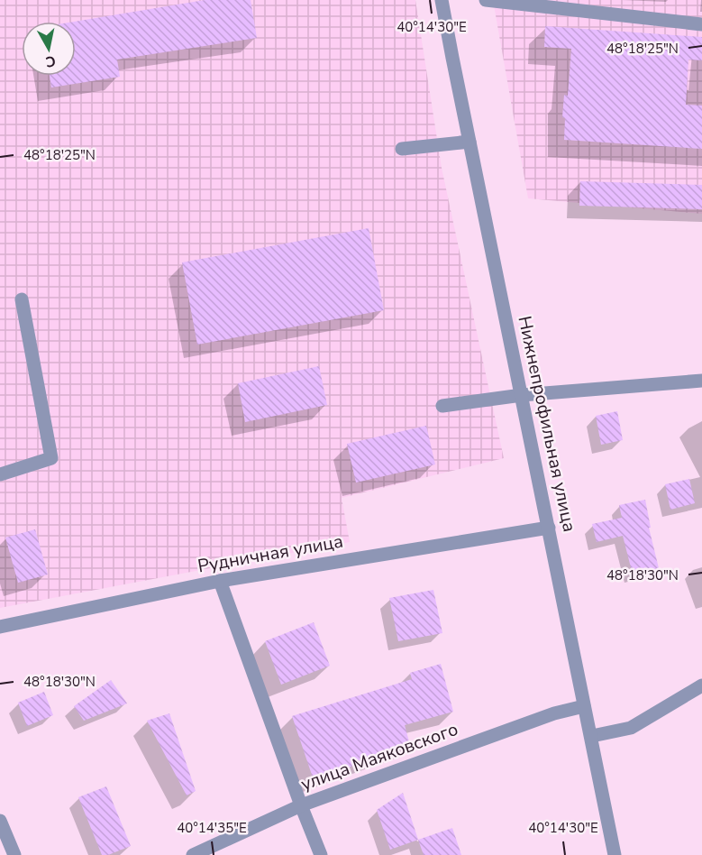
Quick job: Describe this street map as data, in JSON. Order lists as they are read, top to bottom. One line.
{"streets":{"street":["Нижнепрофильная улица","Рудничная улица","улица Маяковского"]},"crossings":[["Нижнепрофильная улица","Рудничная улица"],["Нижнепрофильная улица","улица Маяковского"]],"north":"bottom","coordinates":["40°14'30\"E","48°18'25\"N","48°18'30\"N","40°14'35\"E"]}
